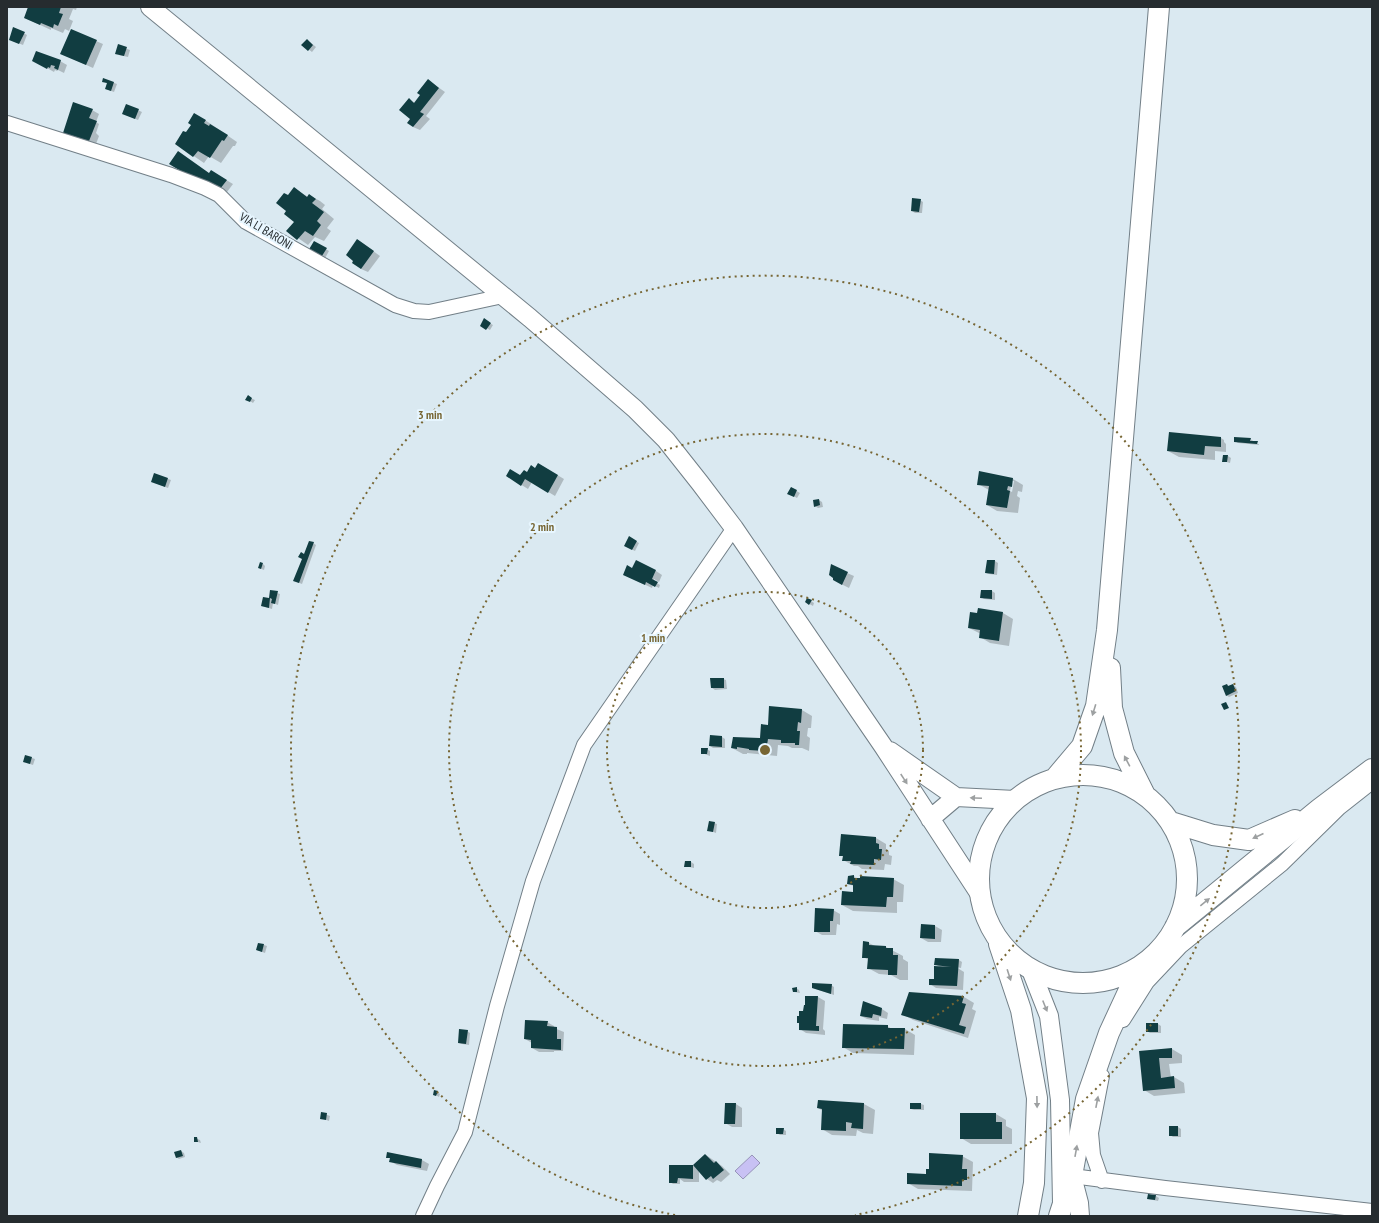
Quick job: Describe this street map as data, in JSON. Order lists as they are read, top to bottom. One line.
{"streets":{"street":["VIA LI BARONI"]},"rings":["3 min","2 min","1 min"]}
